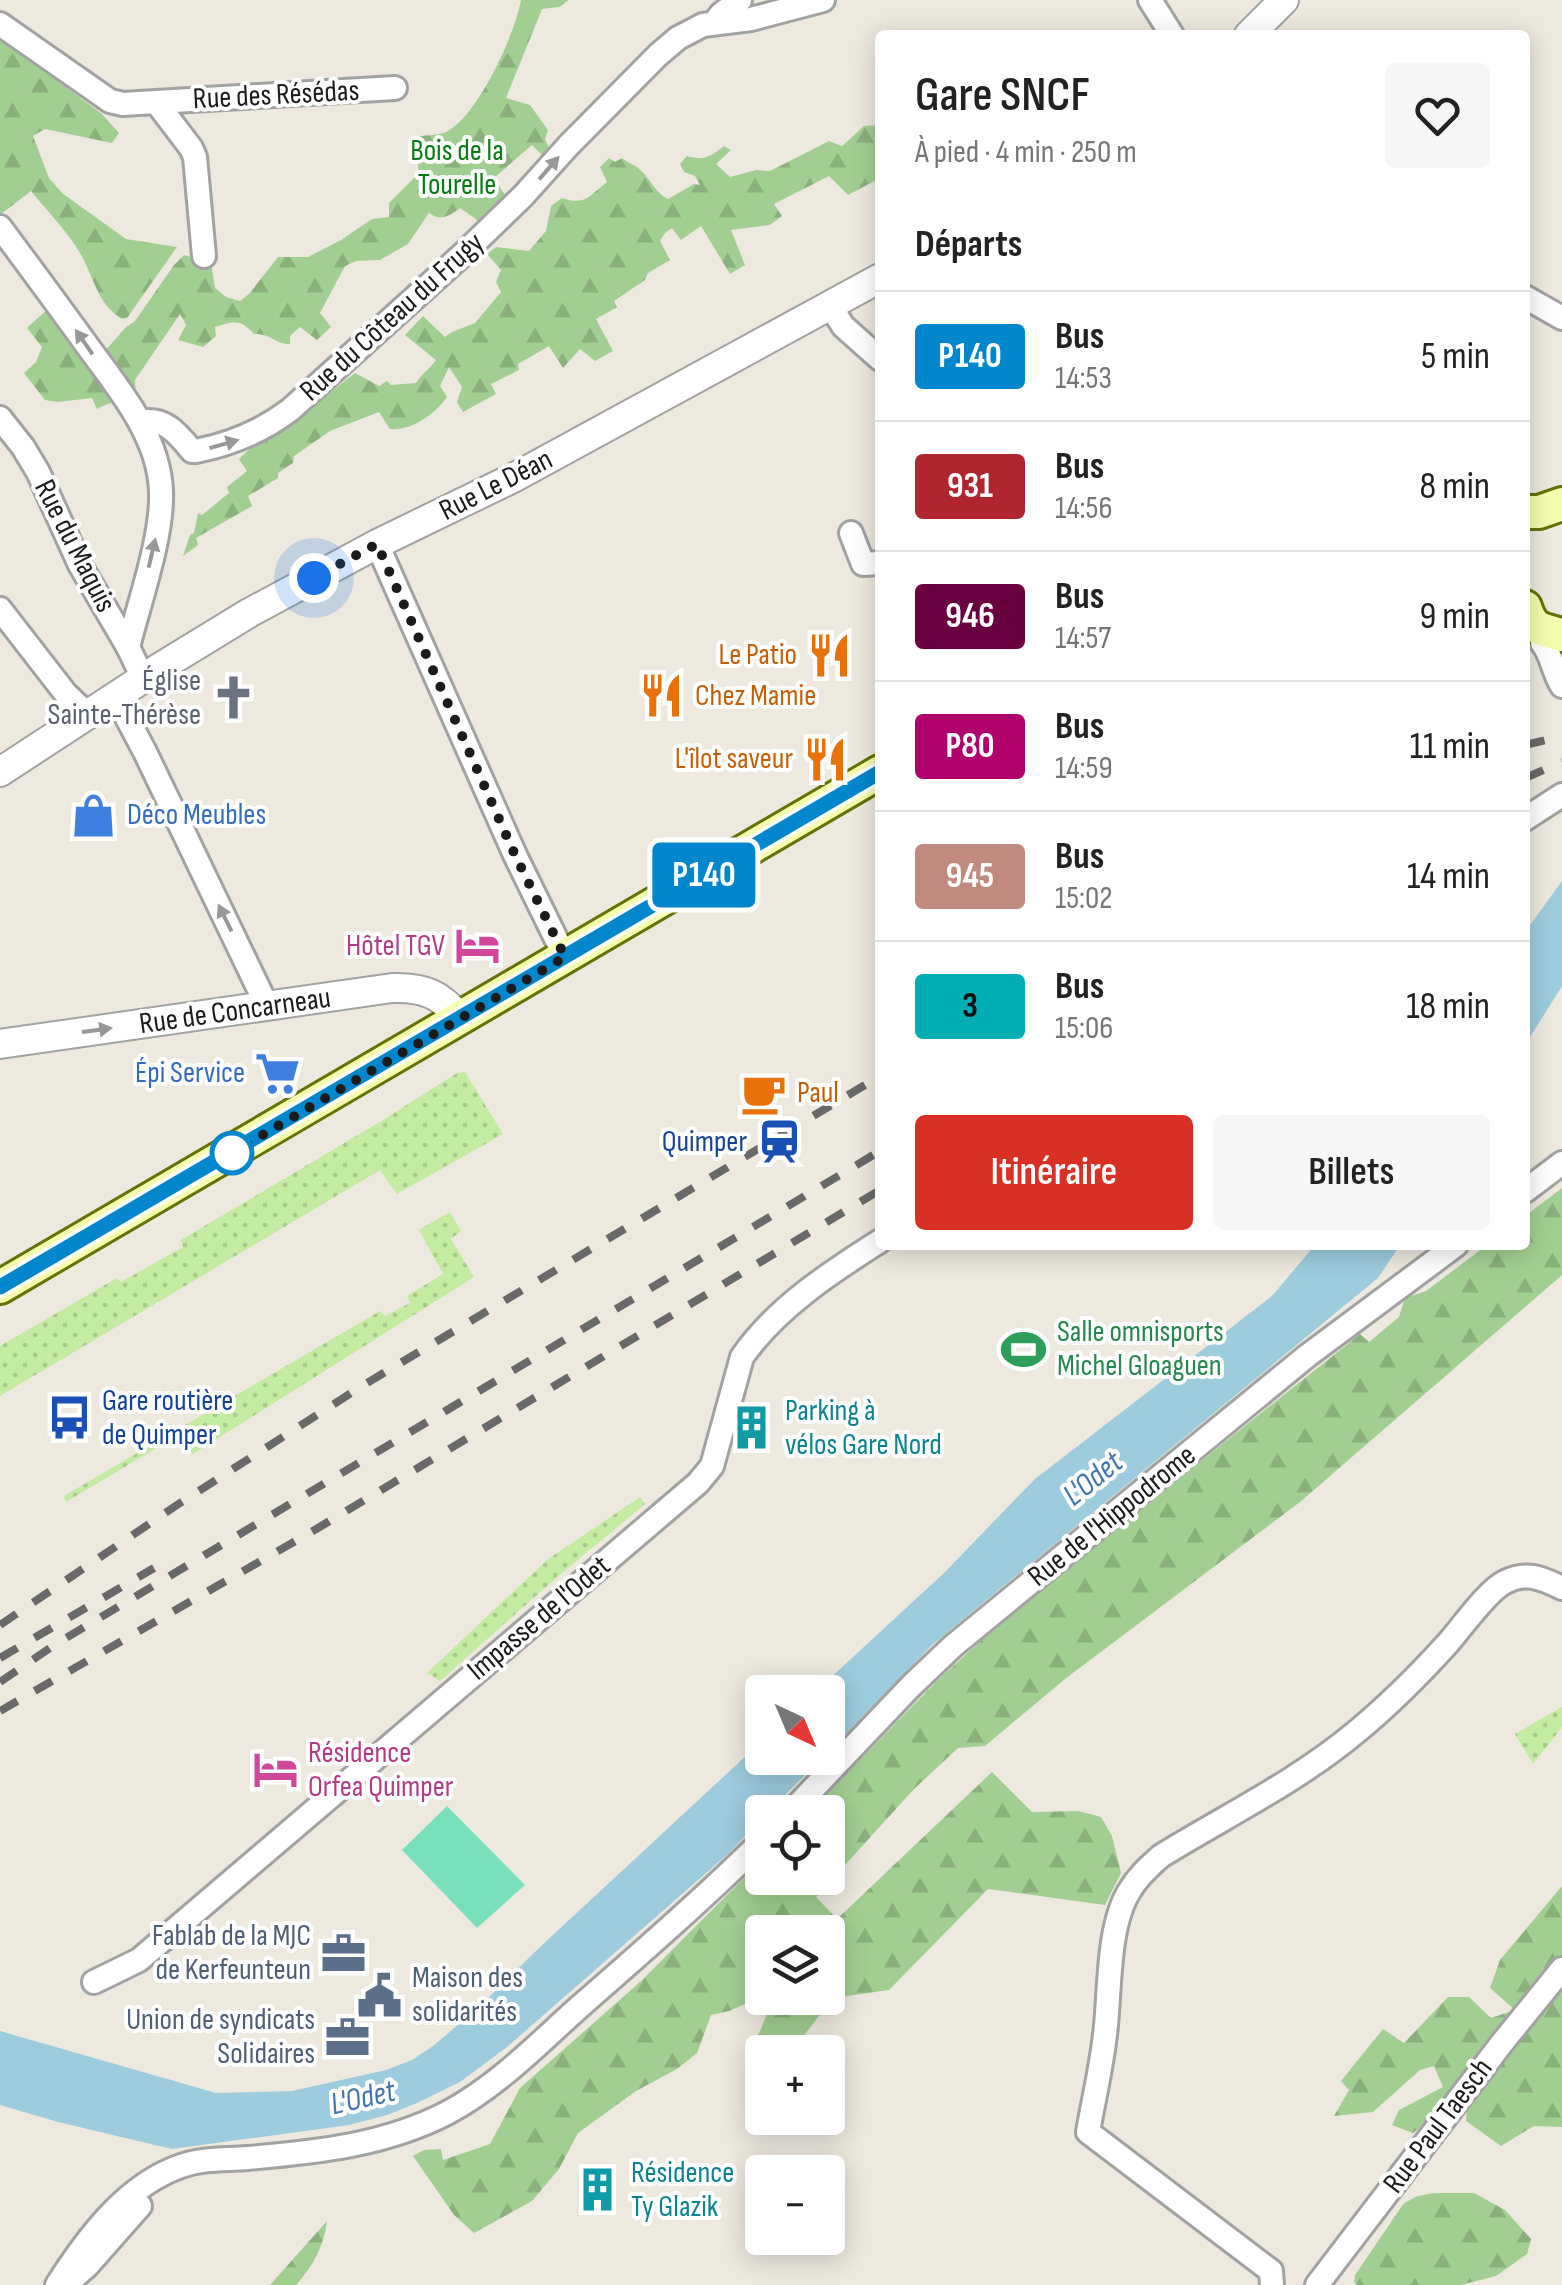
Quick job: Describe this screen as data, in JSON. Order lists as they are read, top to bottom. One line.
{"streets":{"street":["Rue des Résédas","Rue du Côteau du Frugy","Rue Le Déan","Rue du Maquis","Rue de Concarneau","Rue de l'Hippodrome","Impasse de l'Odet","Rue Paul Taesch"]},"crossings":[["Rue Le Déan","Rue du Maquis"]],"one_way":["Rue du Côteau du Frugy","Rue de Concarneau"],"water":["L'Odet"],"parks":["Bois de la Tourelle"],"places":{"restaurant":["Le Patio","Chez Mamie","L'îlot saveur"],"church":["Église Sainte-Thérèse"],"shop":["Déco Meubles"],"hotel":["Hôtel TGV","Résidence Orfea Quimper"],"supermarket":["Épi Service"],"cafe":["Paul"],"station":["Quimper"],"sports":["Salle omnisports Michel Gloaguen"],"bus stop":["Gare routière de Quimper"],"building":["Parking à vélos Gare Nord","Résidence Ty Glazik"],"office":["Fablab de la MJC de Kerfeunteun","Union de syndicats Solidaires"],"public building":["Maison des solidarités"]},"lines":["bus line P140"],"north":"bottom right","page":{"on_map":"P140","heading":[["Gare SNCF","À pied · 4 min · 250 m"],"Départs"],"list":[{"mark":"P140","name":"Bus","note":"14:53","value":"5 min"},{"mark":"931","name":"Bus","note":"14:56","value":"8 min"},{"mark":"946","name":"Bus","note":"14:57","value":"9 min"},{"mark":"P80","name":"Bus","note":"14:59","value":"11 min"},{"mark":"945","name":"Bus","note":"15:02","value":"14 min"},{"mark":"3","name":"Bus","note":"15:06","value":"18 min"}],"buttons":["Itinéraire","Billets"],"map_buttons":["+","−"]}}
